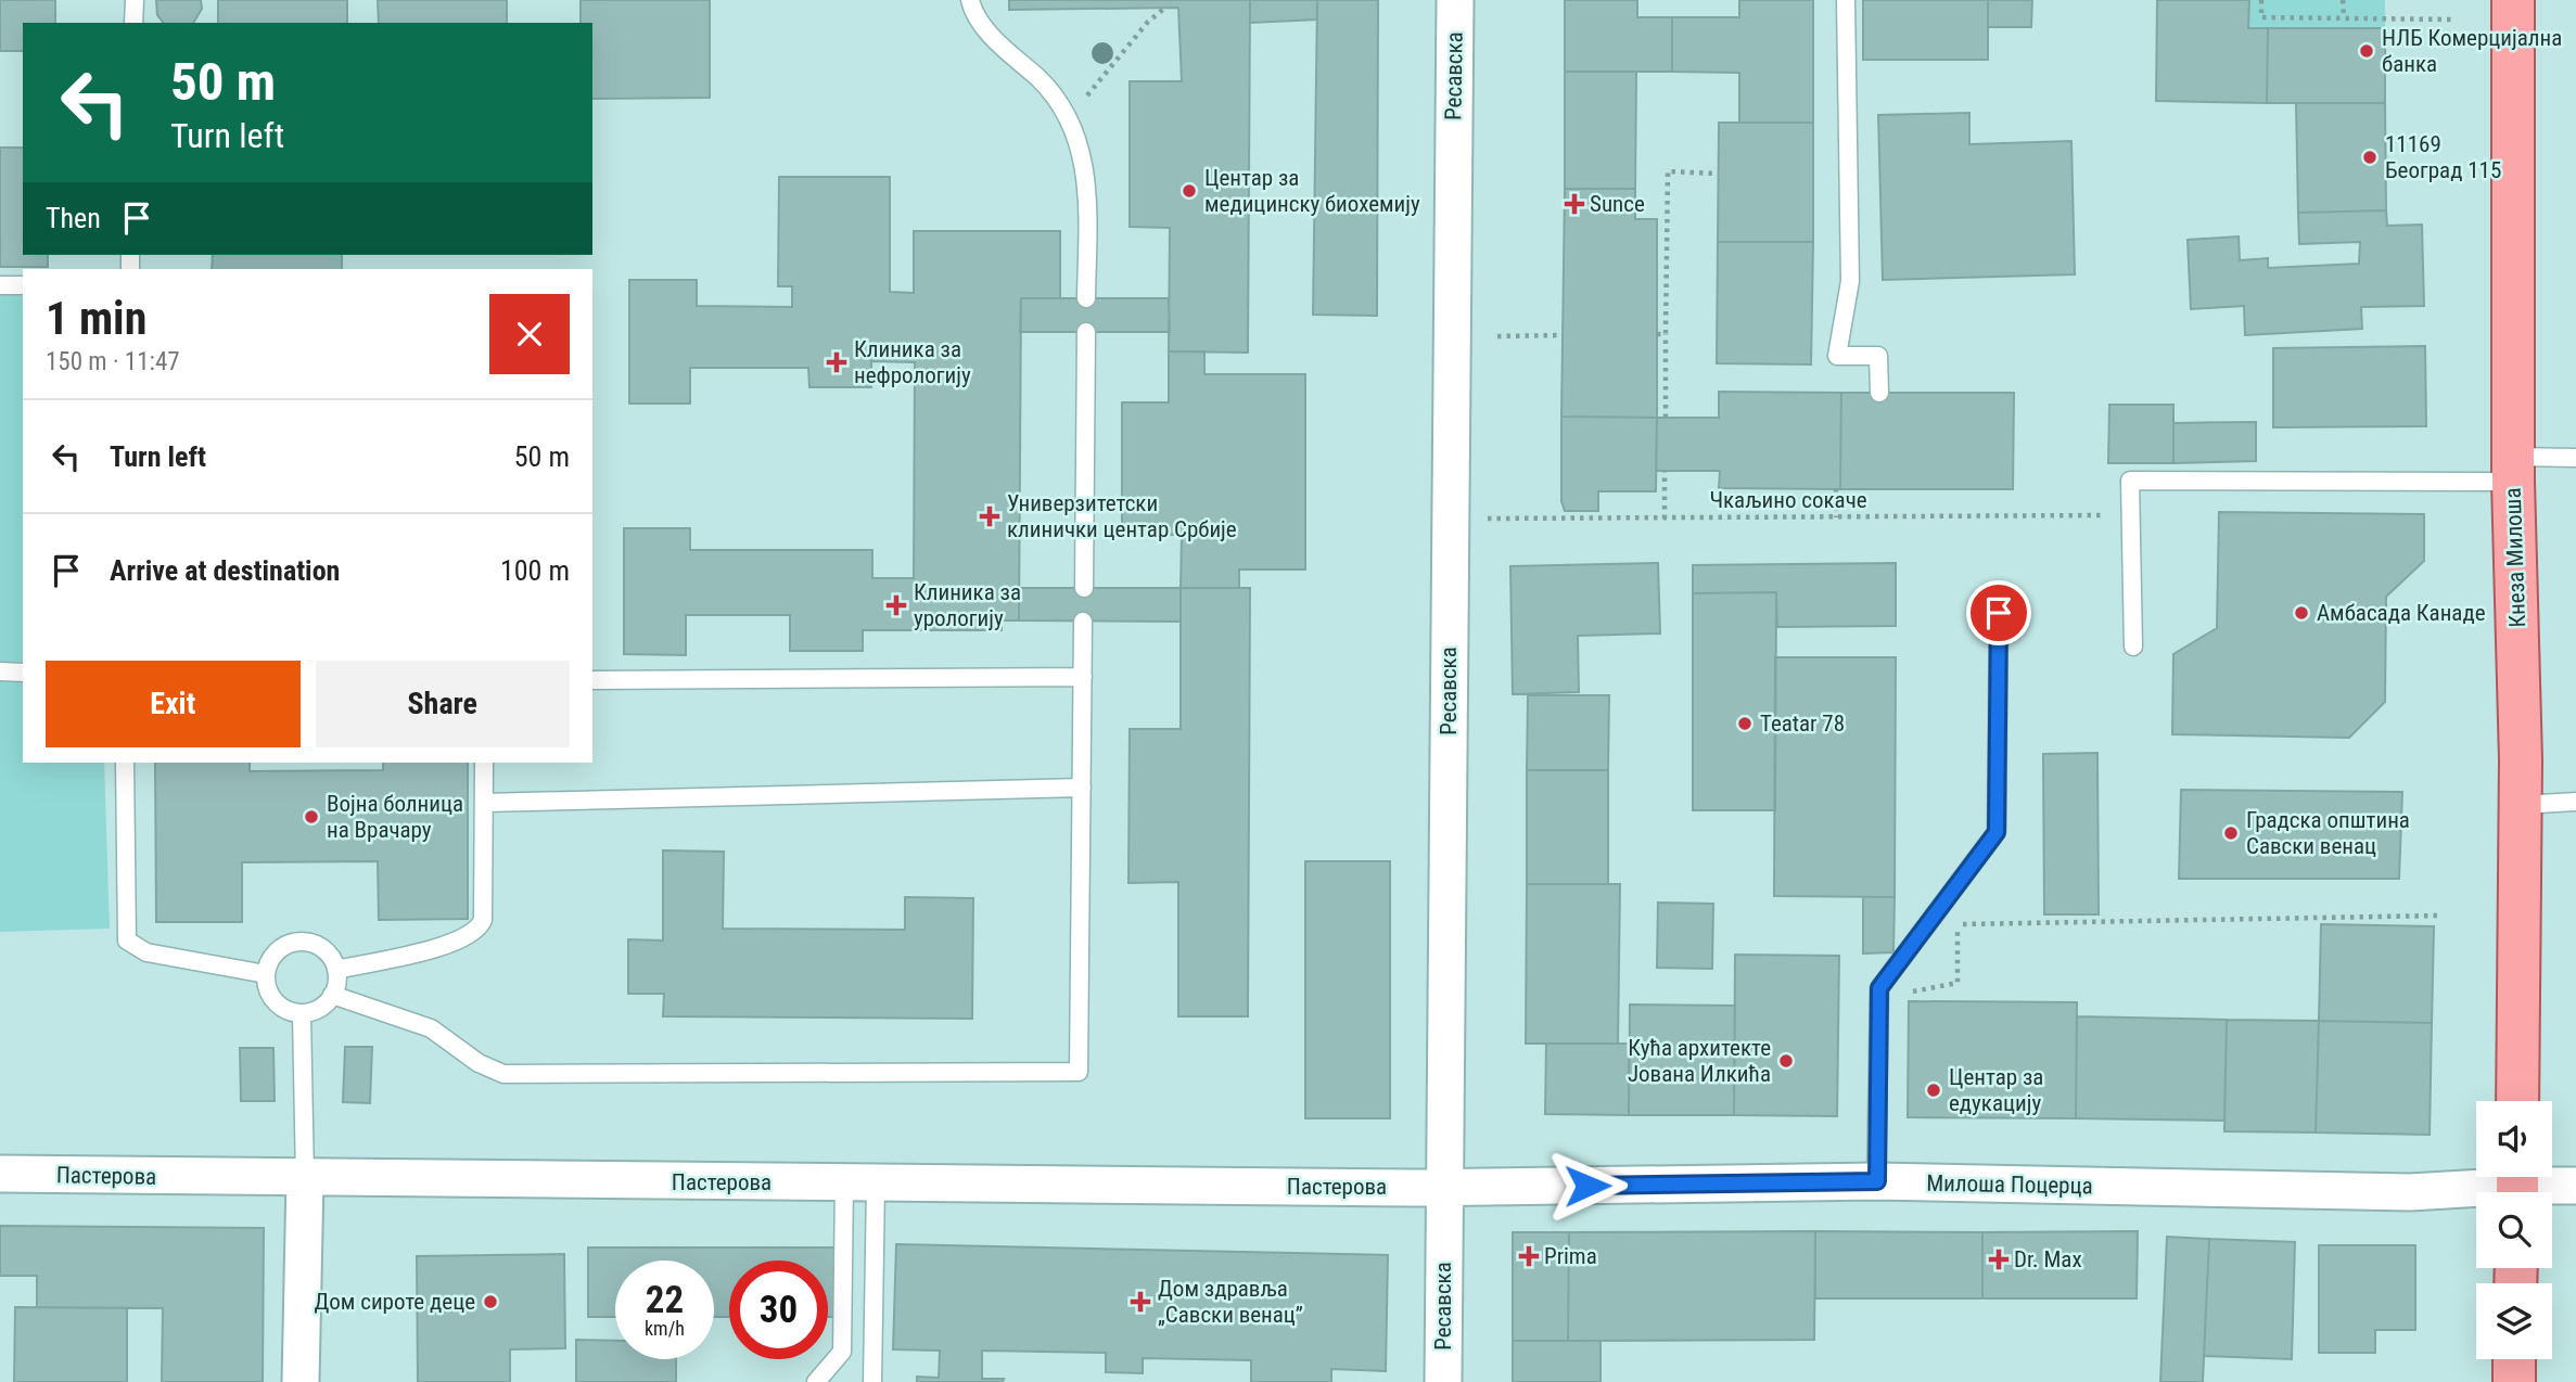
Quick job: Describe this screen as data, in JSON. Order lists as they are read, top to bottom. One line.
{"streets":{"main road":["Кнеза Милоша"],"street":["Ресавска","Пастерова","Милоша Поцерца"],"path":["Чкаљино сокаче"]},"crossings":[["Ресавска","Чкаљино сокаче"],["Ресавска","Пастерова"],["Ресавска","Милоша Поцерца"],["Пастерова","Милоша Поцерца"]],"places":{"other":["НЛБ Комерцијална банка","11169 Београд 115","Центар за медицинску биохемију","Амбасада Канаде","Teatar 78","Војна болница на Врачару","Градска општина Савски венац","Кућа архитекте Јована Илкића","Центар за едукацију","Дом сироте деце"],"health":["Sunce","Клиника за нефрологију","Универзитетски клинички центар Србије","Клиника за урологију","Prima","Dr. Max","Дом здравља „Савски венац”"]},"page":{"turn":["50 m","Turn left"],"then":"Then","heading":["1 min","150 m · 11:47"],"list":[{"name":"Turn left","value":"50 m"},{"name":"Arrive at destination","value":"100 m"}],"buttons":["Exit","Share"],"speed":"22 km/h","limit":"30"}}
